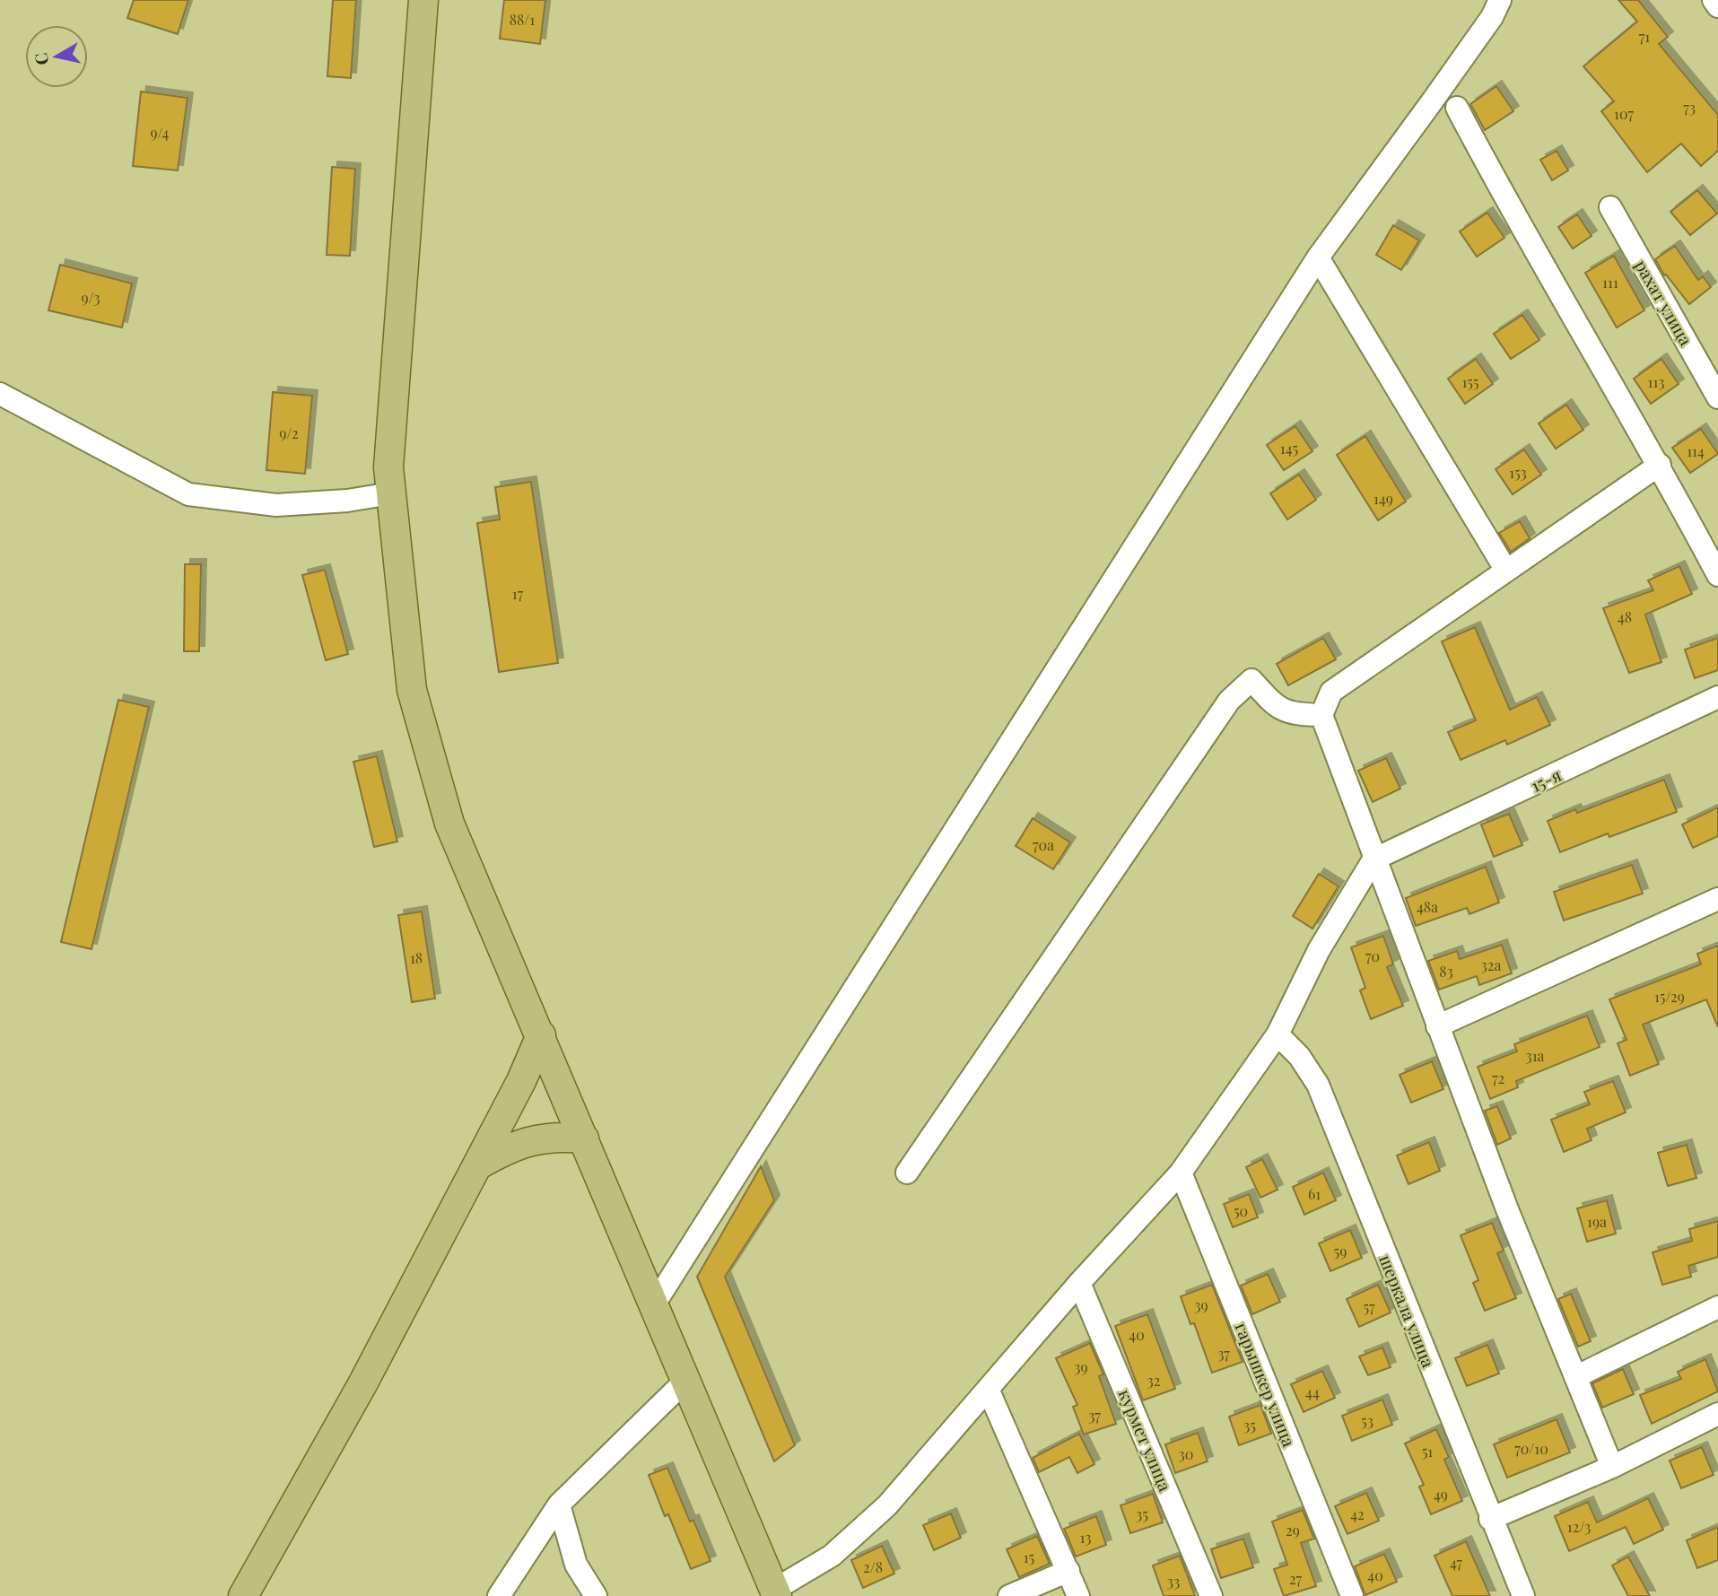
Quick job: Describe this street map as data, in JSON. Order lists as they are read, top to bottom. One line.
{"streets":{"street":["рахат улица","15-я","шеркала улица","гарышкер улица","курмет улица"]},"house_numbers":["88/1","71","73","107","9/4","111","9/3","155","113","9/2","145","114","153","149","17","48","70а","48а","70","18","32а","83","15/29","31а","72","61","50","19а","59","39","57","40","37","39","32","44","37","53","35","70/10","51","30","49","35","42","12/3","29","13","15","47","2/8","40","27","33"],"north":"left"}
